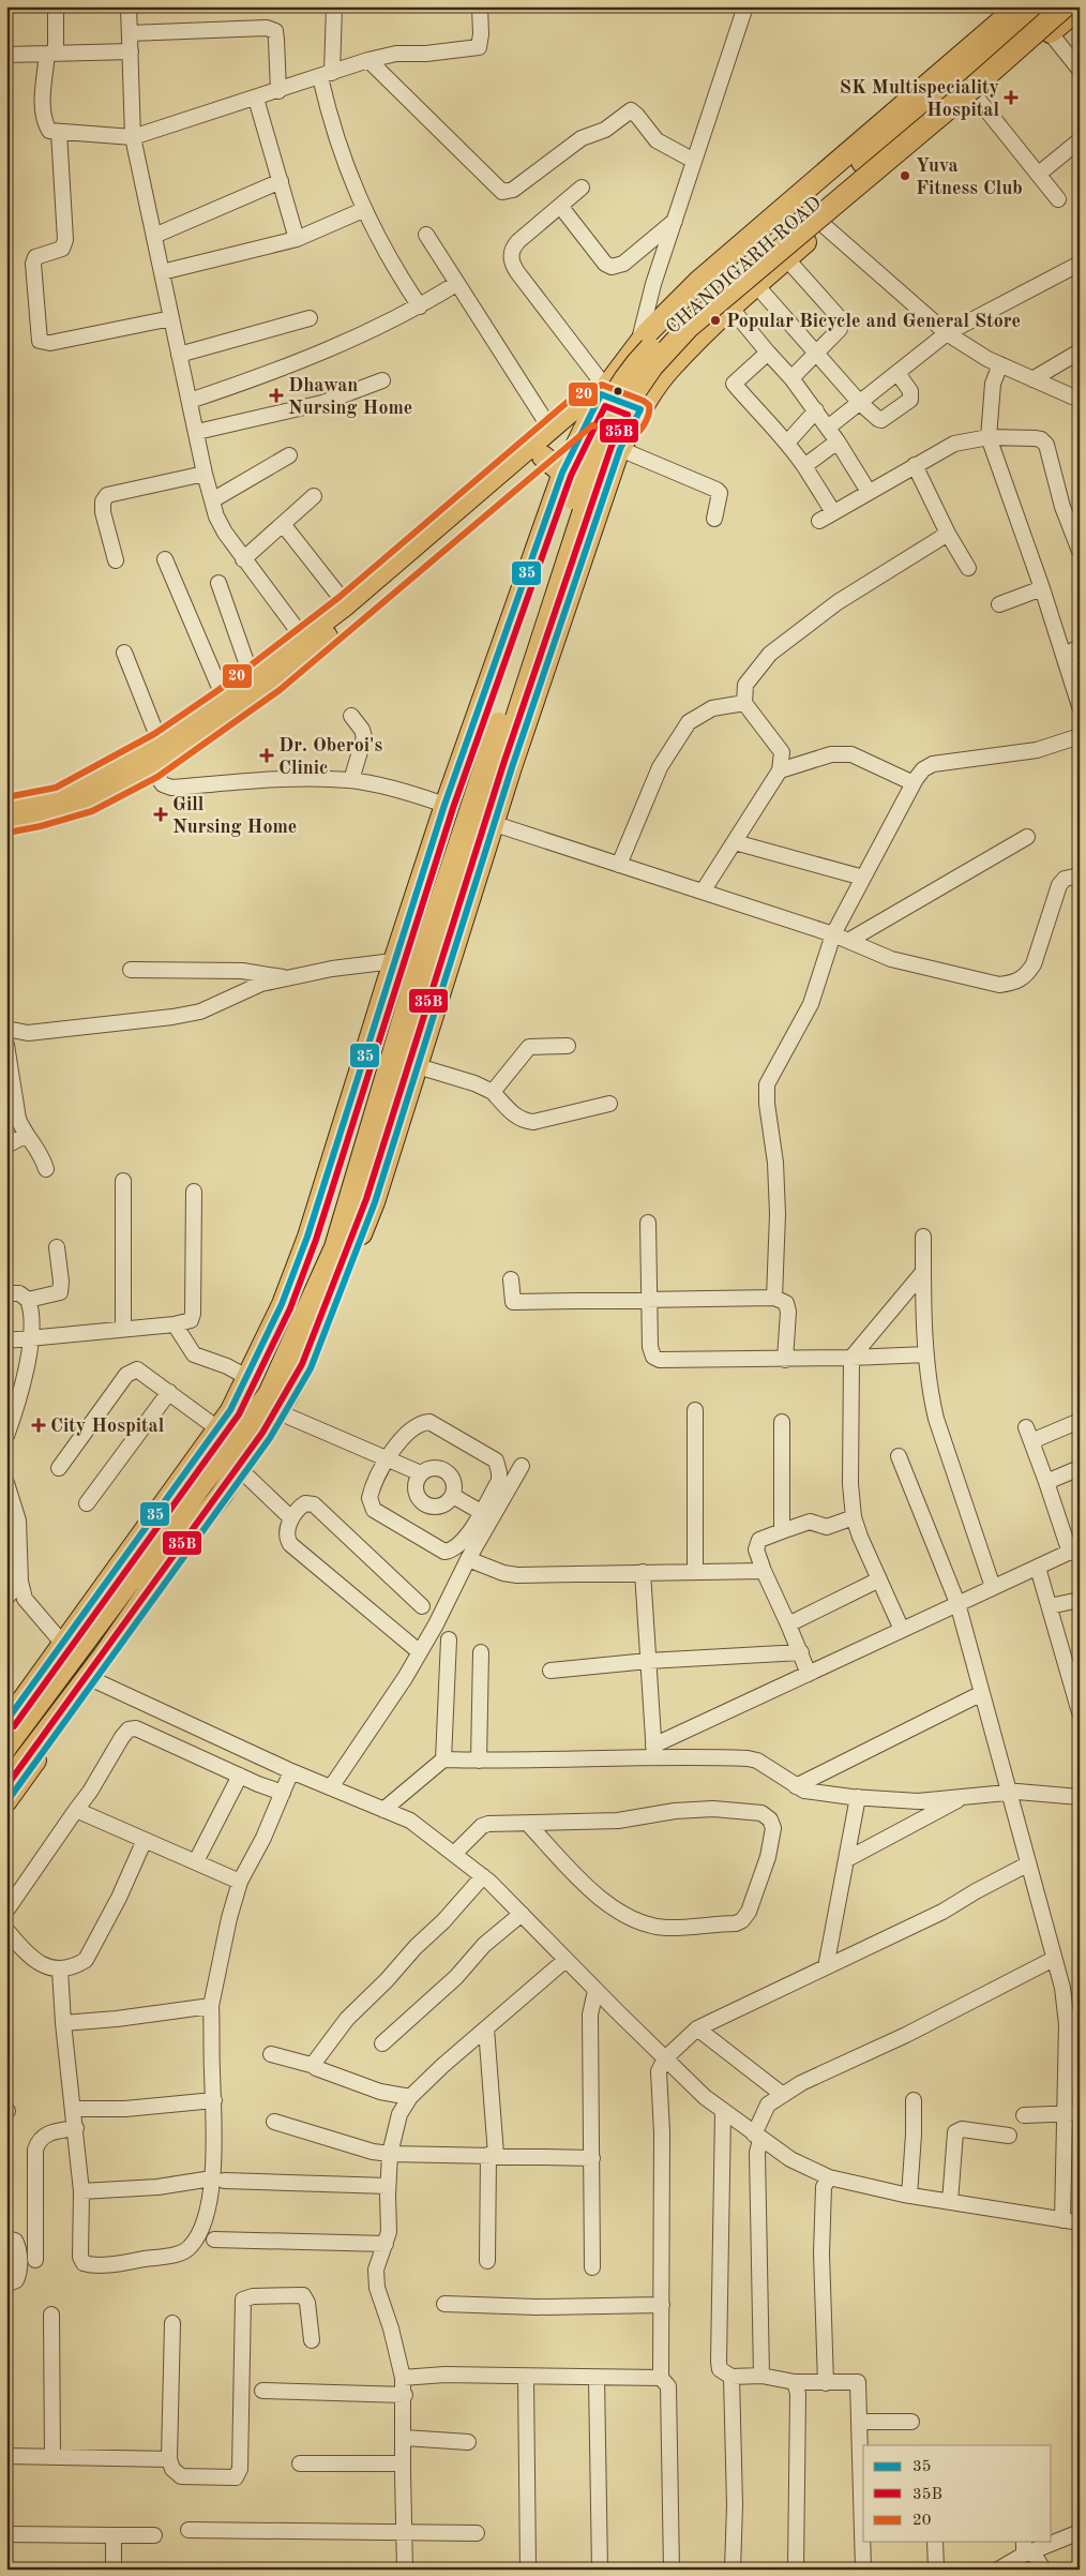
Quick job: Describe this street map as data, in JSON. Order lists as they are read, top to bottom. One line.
{"streets":{"highway":["CHANDIGARH ROAD"]},"places":{"health":["SK Multispeciality Hospital","Dhawan Nursing Home","Dr. Oberoi's Clinic","Gill Nursing Home","City Hospital"],"other":["Yuva Fitness Club","Popular Bicycle and General Store"]},"lines":["transit line 20","transit line 35","transit line 35B"],"legend":["35","35B","20"]}
